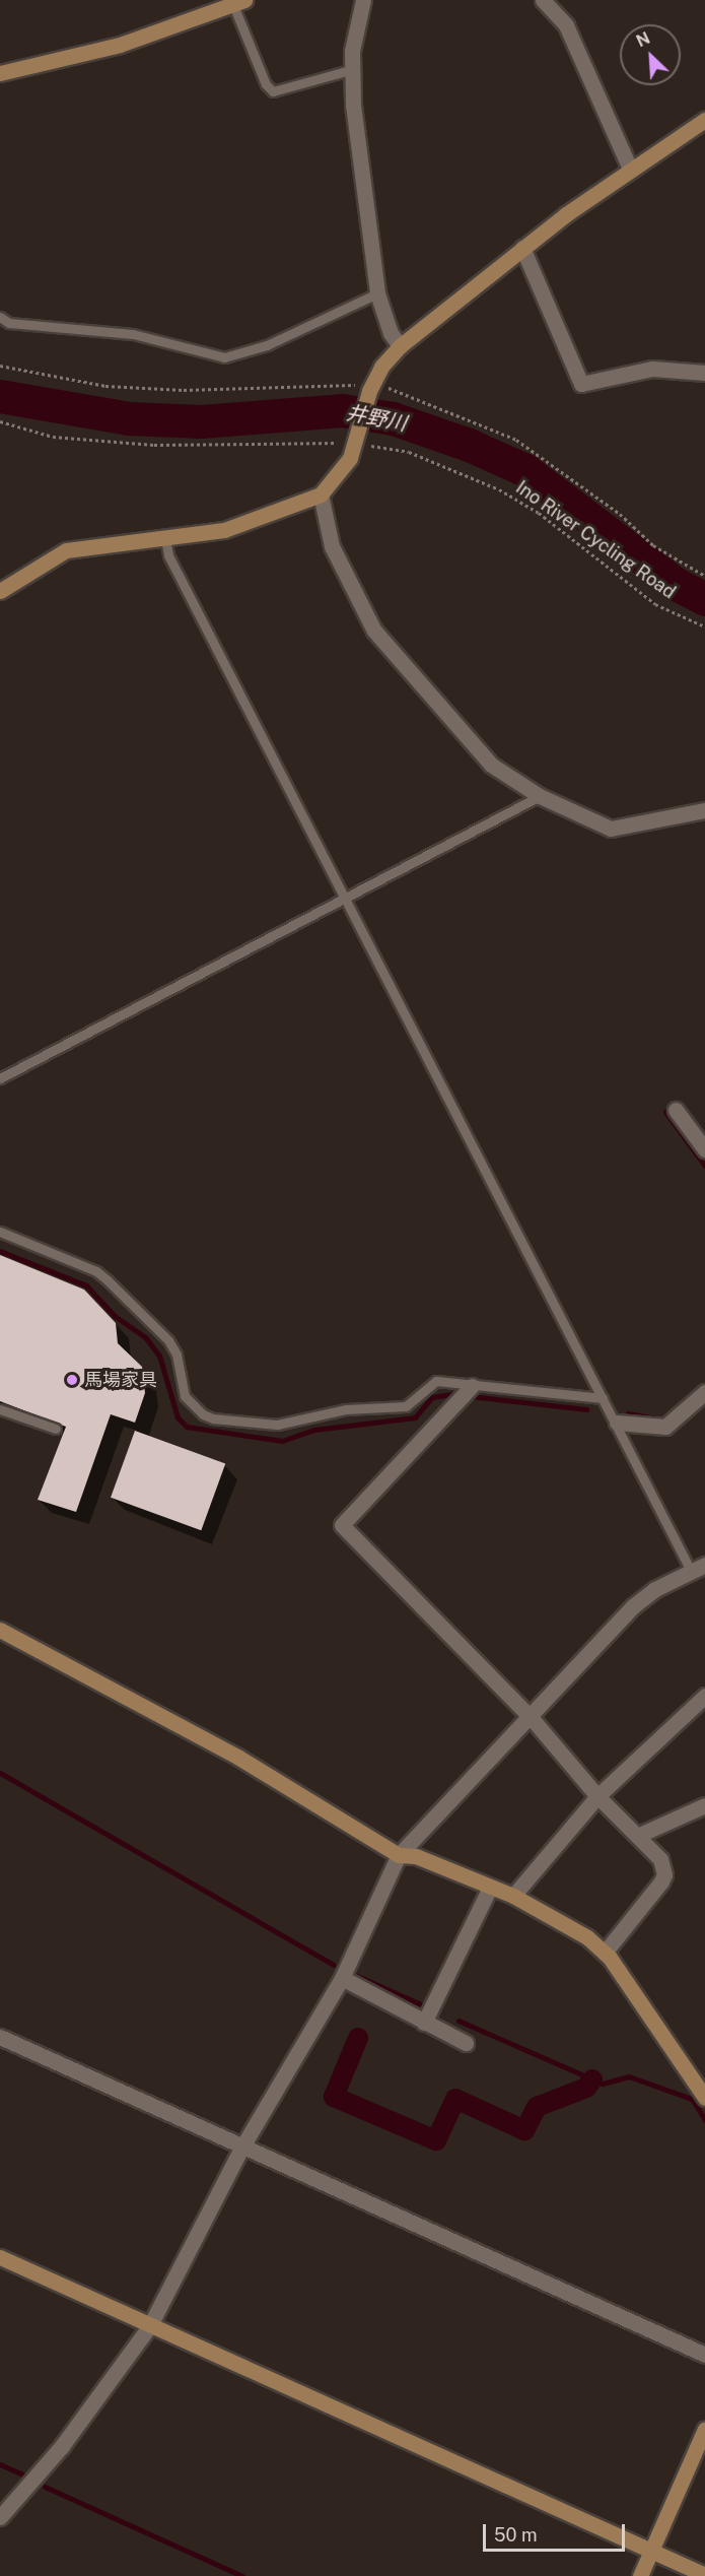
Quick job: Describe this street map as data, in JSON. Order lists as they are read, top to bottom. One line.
{"streets":{"path":["Ino River Cycling Road"]},"water":["井野川"],"places":["馬場家具"],"scale_bar":"50 m","north":"top left"}
